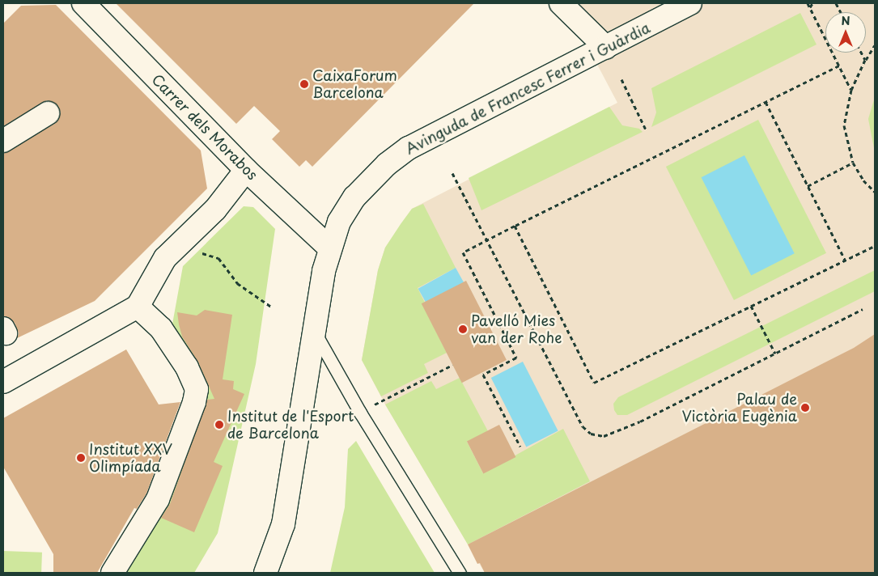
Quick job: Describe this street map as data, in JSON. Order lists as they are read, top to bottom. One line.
{"streets":{"street":["Avinguda de Francesc Ferrer i Guàrdia","Carrer dels Morabos"]},"crossings":[["Avinguda de Francesc Ferrer i Guàrdia","Carrer dels Morabos"]],"places":["CaixaForum Barcelona","Pavelló Mies van der Rohe","Palau de Victòria Eugènia","Institut de l'Esport de Barcelona","Institut XXV Olimpíada"],"north":"top"}
